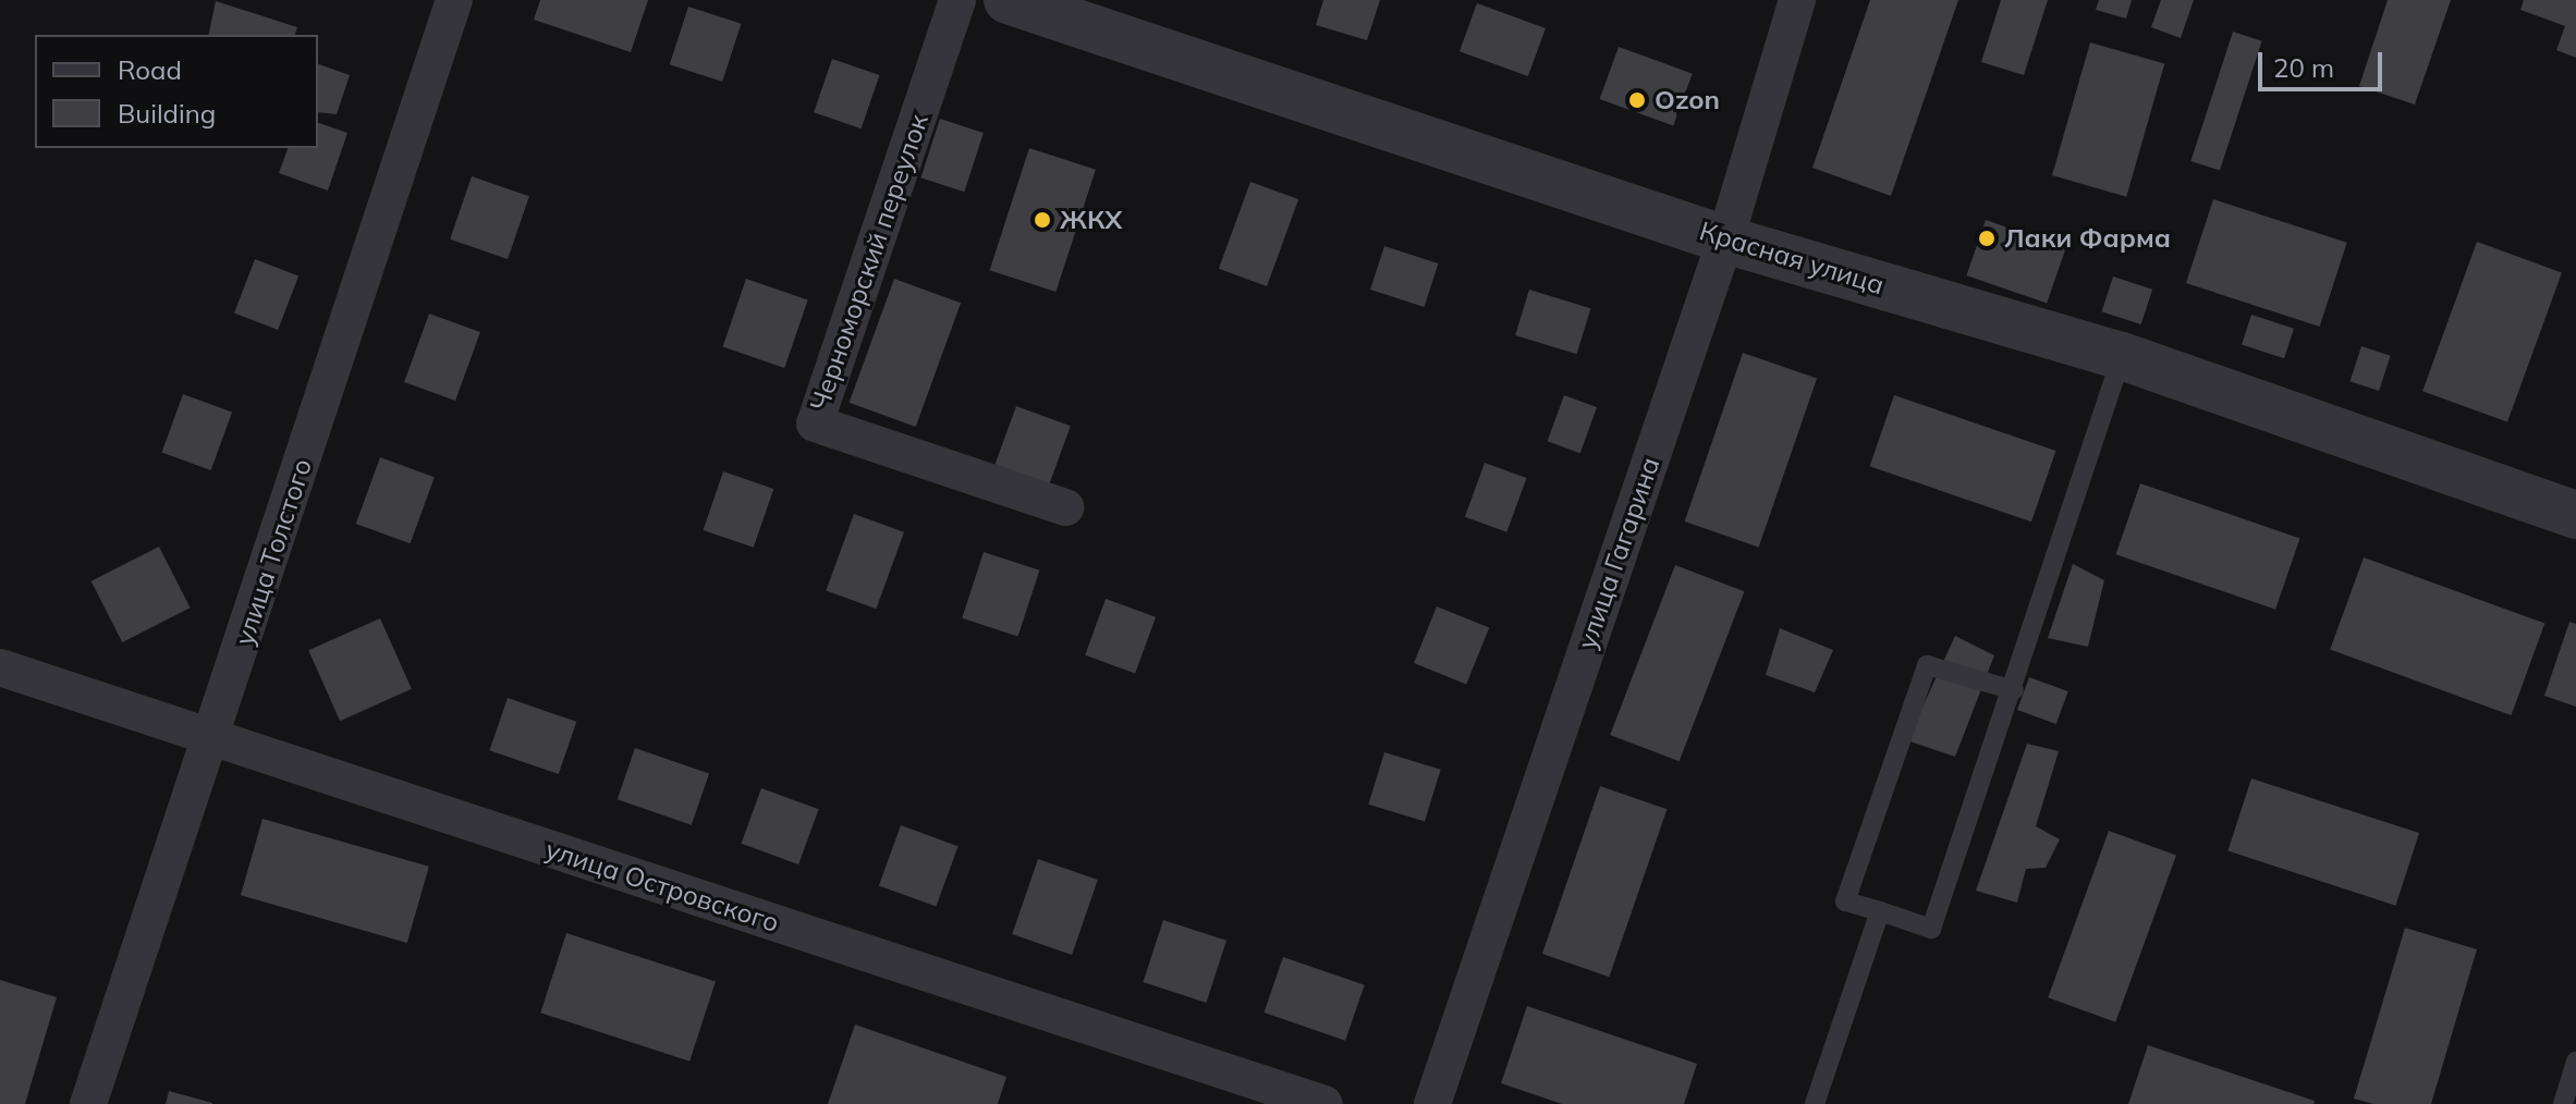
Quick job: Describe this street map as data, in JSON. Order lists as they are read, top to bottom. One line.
{"streets":{"street":["Красная улица","Черноморский переулок","улица Толстого","улица Гагарина","улица Островского"]},"crossings":[["Красная улица","улица Гагарина"],["улица Толстого","улица Островского"]],"places":["Ozon","ЖКХ","Лаки Фарма"],"legend":["Road","Building"],"scale_bar":"20 m"}
